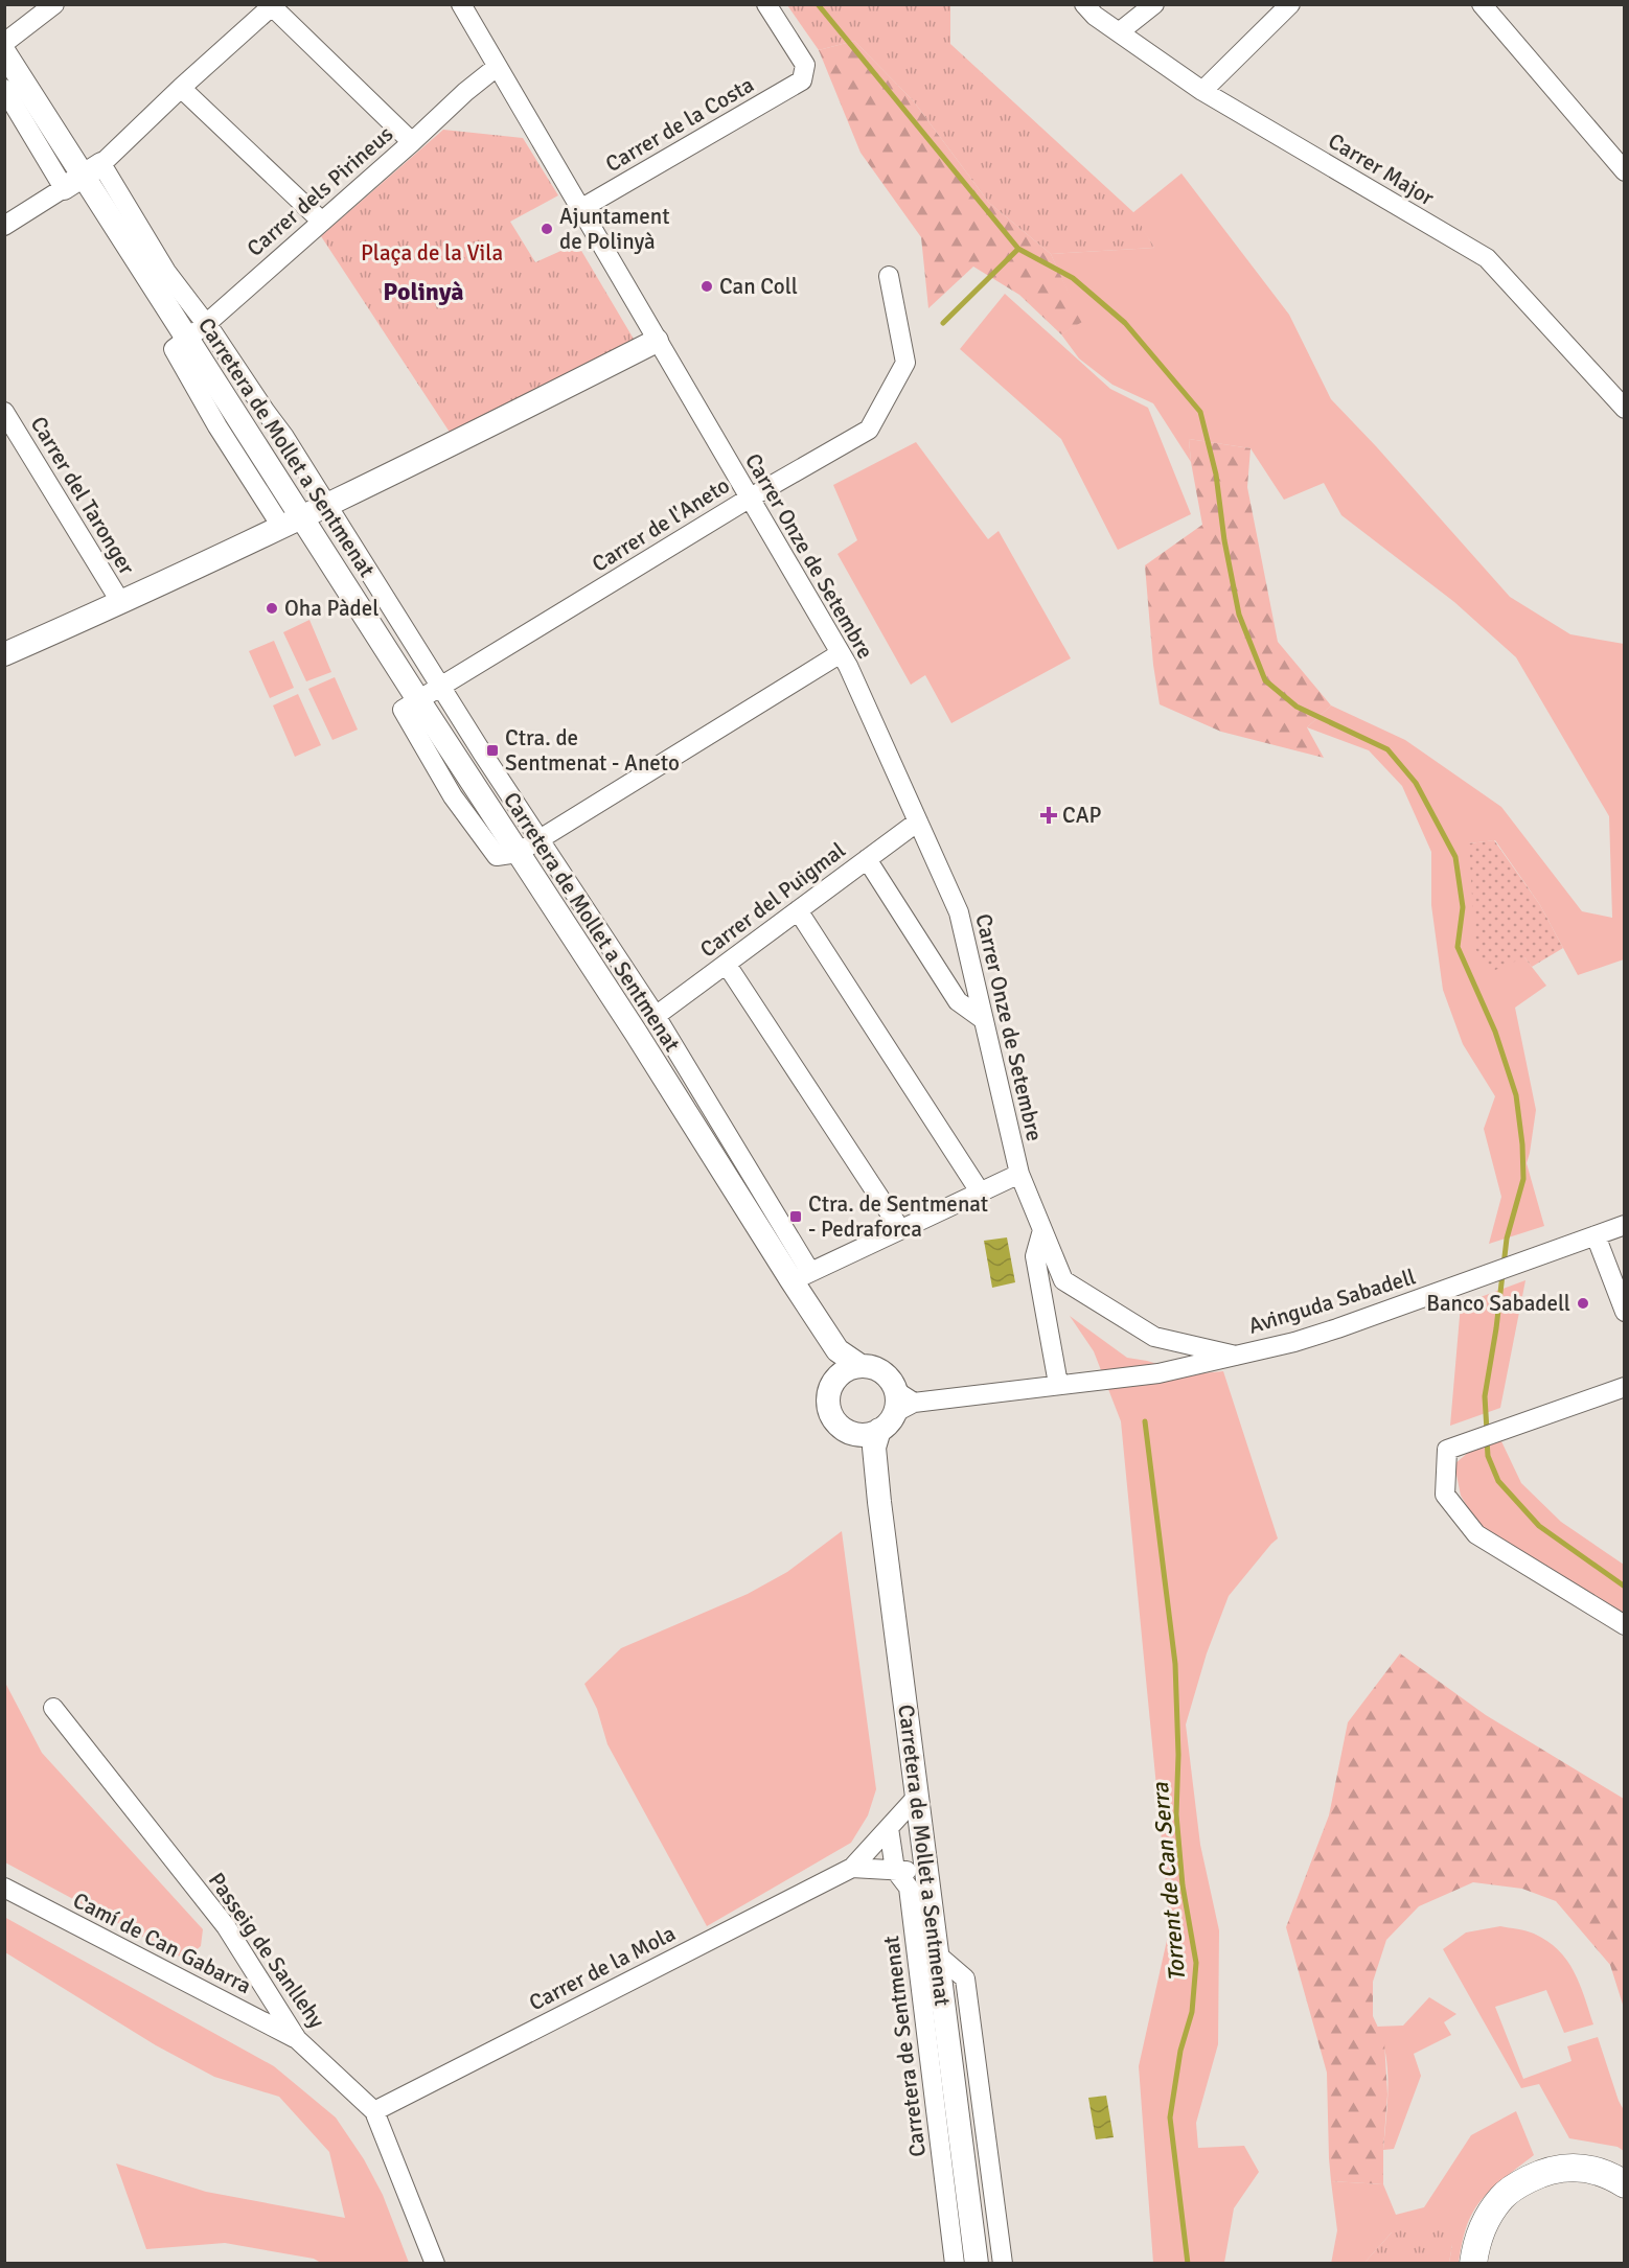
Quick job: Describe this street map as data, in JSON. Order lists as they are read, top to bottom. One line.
{"streets":{"street":["Carrer de la Costa","Carrer Major","Carrer dels Pirineus","Carretera de Mollet a Sentmenat","Carrer del Taronger","Carrer de l'Aneto","Carrer Onze de Setembre","Carrer del Puigmal","Avinguda Sabadell","Camí de Can Gabarra","Passeig de Sanllehy","Carrer de la Mola","Carretera de Sentmenat"]},"crossings":[["Carrer de la Costa","Carrer Onze de Setembre"],["Carrer dels Pirineus","Carretera de Mollet a Sentmenat"],["Carrer dels Pirineus","Carrer Onze de Setembre"],["Carretera de Mollet a Sentmenat","Carrer de l'Aneto"],["Carretera de Mollet a Sentmenat","Carrer del Puigmal"],["Carretera de Mollet a Sentmenat","Carrer de la Mola"],["Carretera de Mollet a Sentmenat","Carretera de Sentmenat"],["Carrer de l'Aneto","Carrer Onze de Setembre"],["Carrer Onze de Setembre","Carrer del Puigmal"],["Carrer Onze de Setembre","Avinguda Sabadell"],["Camí de Can Gabarra","Passeig de Sanllehy"],["Passeig de Sanllehy","Carrer de la Mola"],["Carrer de la Mola","Carretera de Sentmenat"]],"districts":["Polinyà"],"water":["Torrent de Can Serra"],"parks":["Plaça de la Vila"],"places":{"other":["Ajuntament de Polinyà","Can Coll","Oha Pàdel","Banco Sabadell"],"transit":["Ctra. de Sentmenat - Aneto","Ctra. de Sentmenat - Pedraforca"],"health":["CAP"]}}
